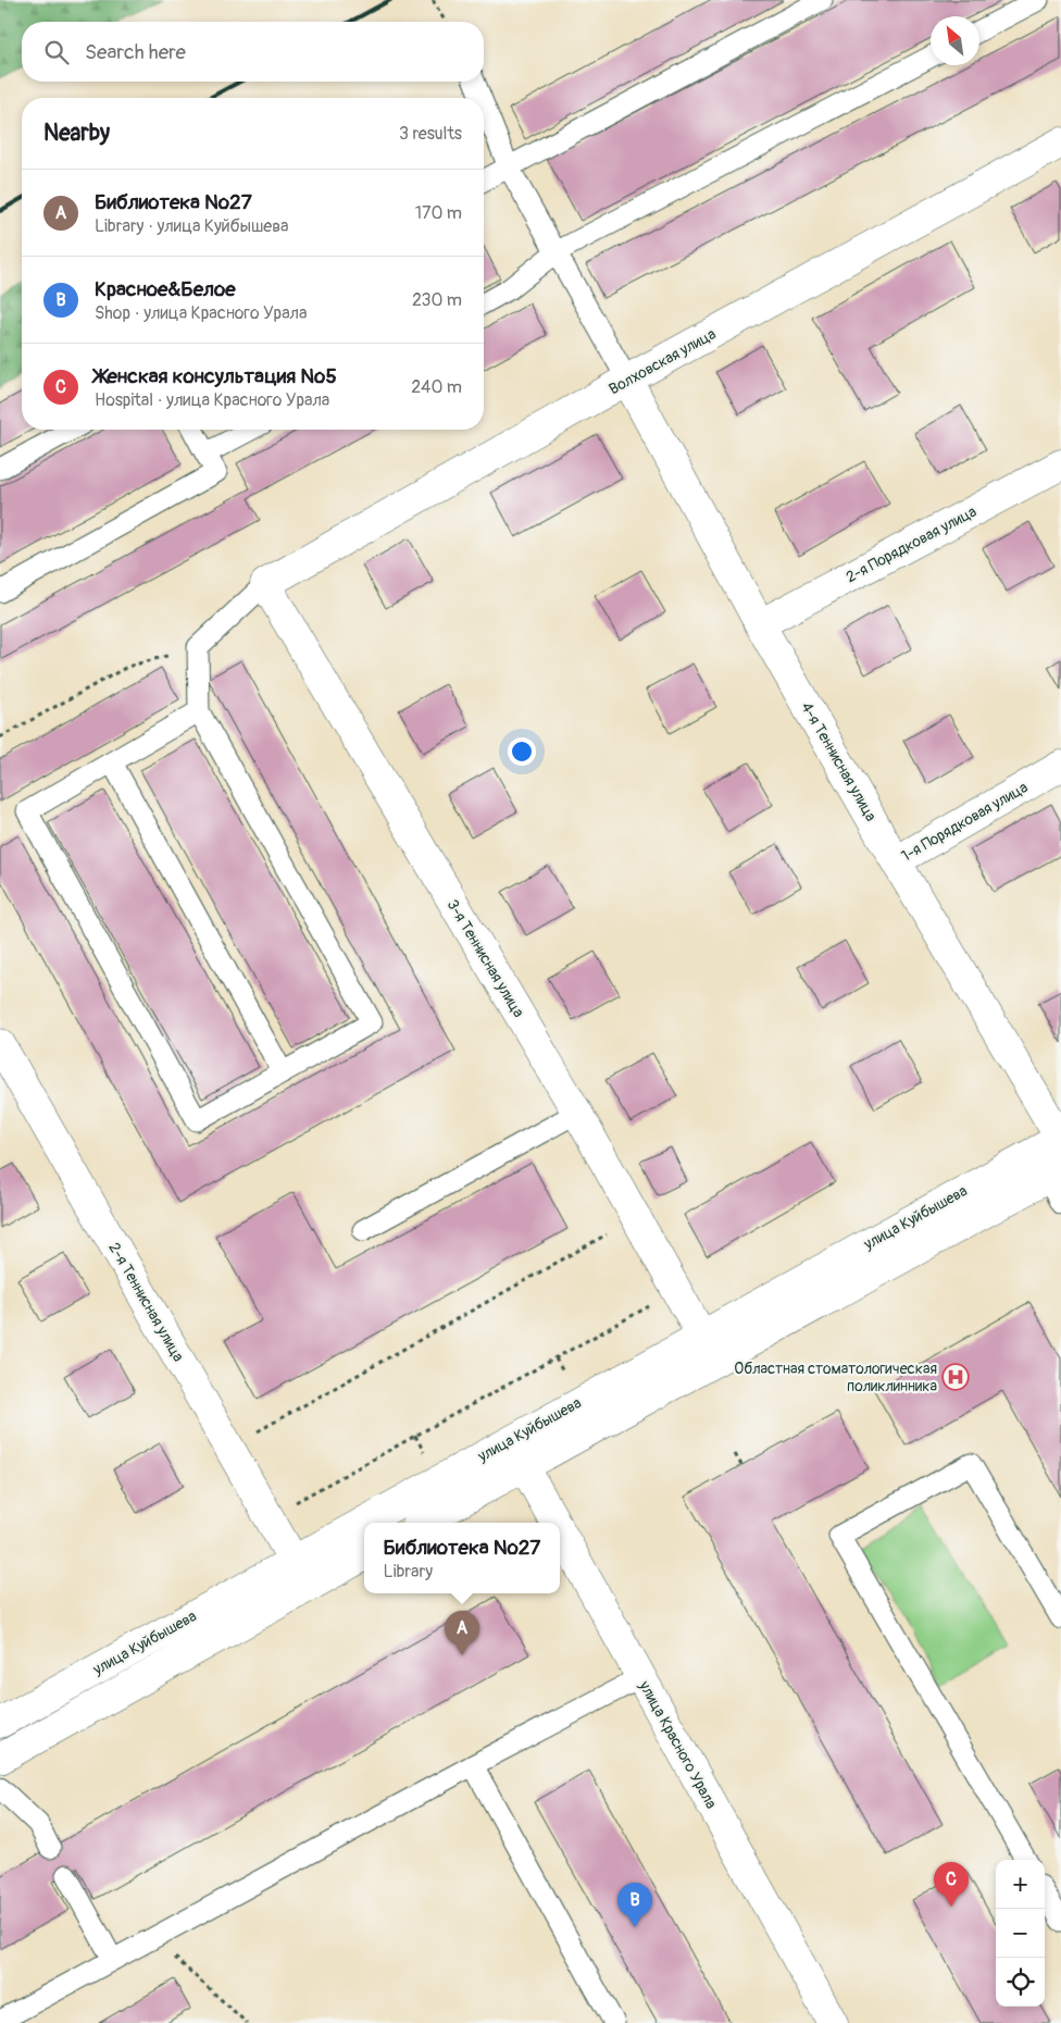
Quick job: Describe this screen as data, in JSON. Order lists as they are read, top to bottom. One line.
{"streets":{"street":["Волховская улица","2-я Порядковая улица","4-я Теннисная улица","1-я Порядковая улица","3-я Теннисная улица","улица Куйбышева","2-я Теннисная улица","улица Красного Урала"]},"crossings":[["Волховская улица","4-я Теннисная улица"],["Волховская улица","3-я Теннисная улица"],["2-я Порядковая улица","4-я Теннисная улица"],["4-я Теннисная улица","1-я Порядковая улица"],["4-я Теннисная улица","улица Куйбышева"],["3-я Теннисная улица","улица Куйбышева"],["улица Куйбышева","2-я Теннисная улица"],["улица Куйбышева","улица Красного Урала"]],"places":{"hospital":["Областная стоматологическая поликлинника"]},"north":"top left","page":{"search":"Search here","heading":["Nearby","3 results"],"list":[{"mark":"A","name":"Библиотека №27","note":"Library · улица Куйбышева","value":"170 m"},{"mark":"B","name":"Красное&Белое","note":"Shop · улица Красного Урала","value":"230 m"},{"mark":"C","name":"Женская консультация №5","note":"Hospital · улица Красного Урала","value":"240 m"}],"popup":["Библиотека №27","Library"],"pins":["A","C","B"],"map_buttons":["+","−"]}}
